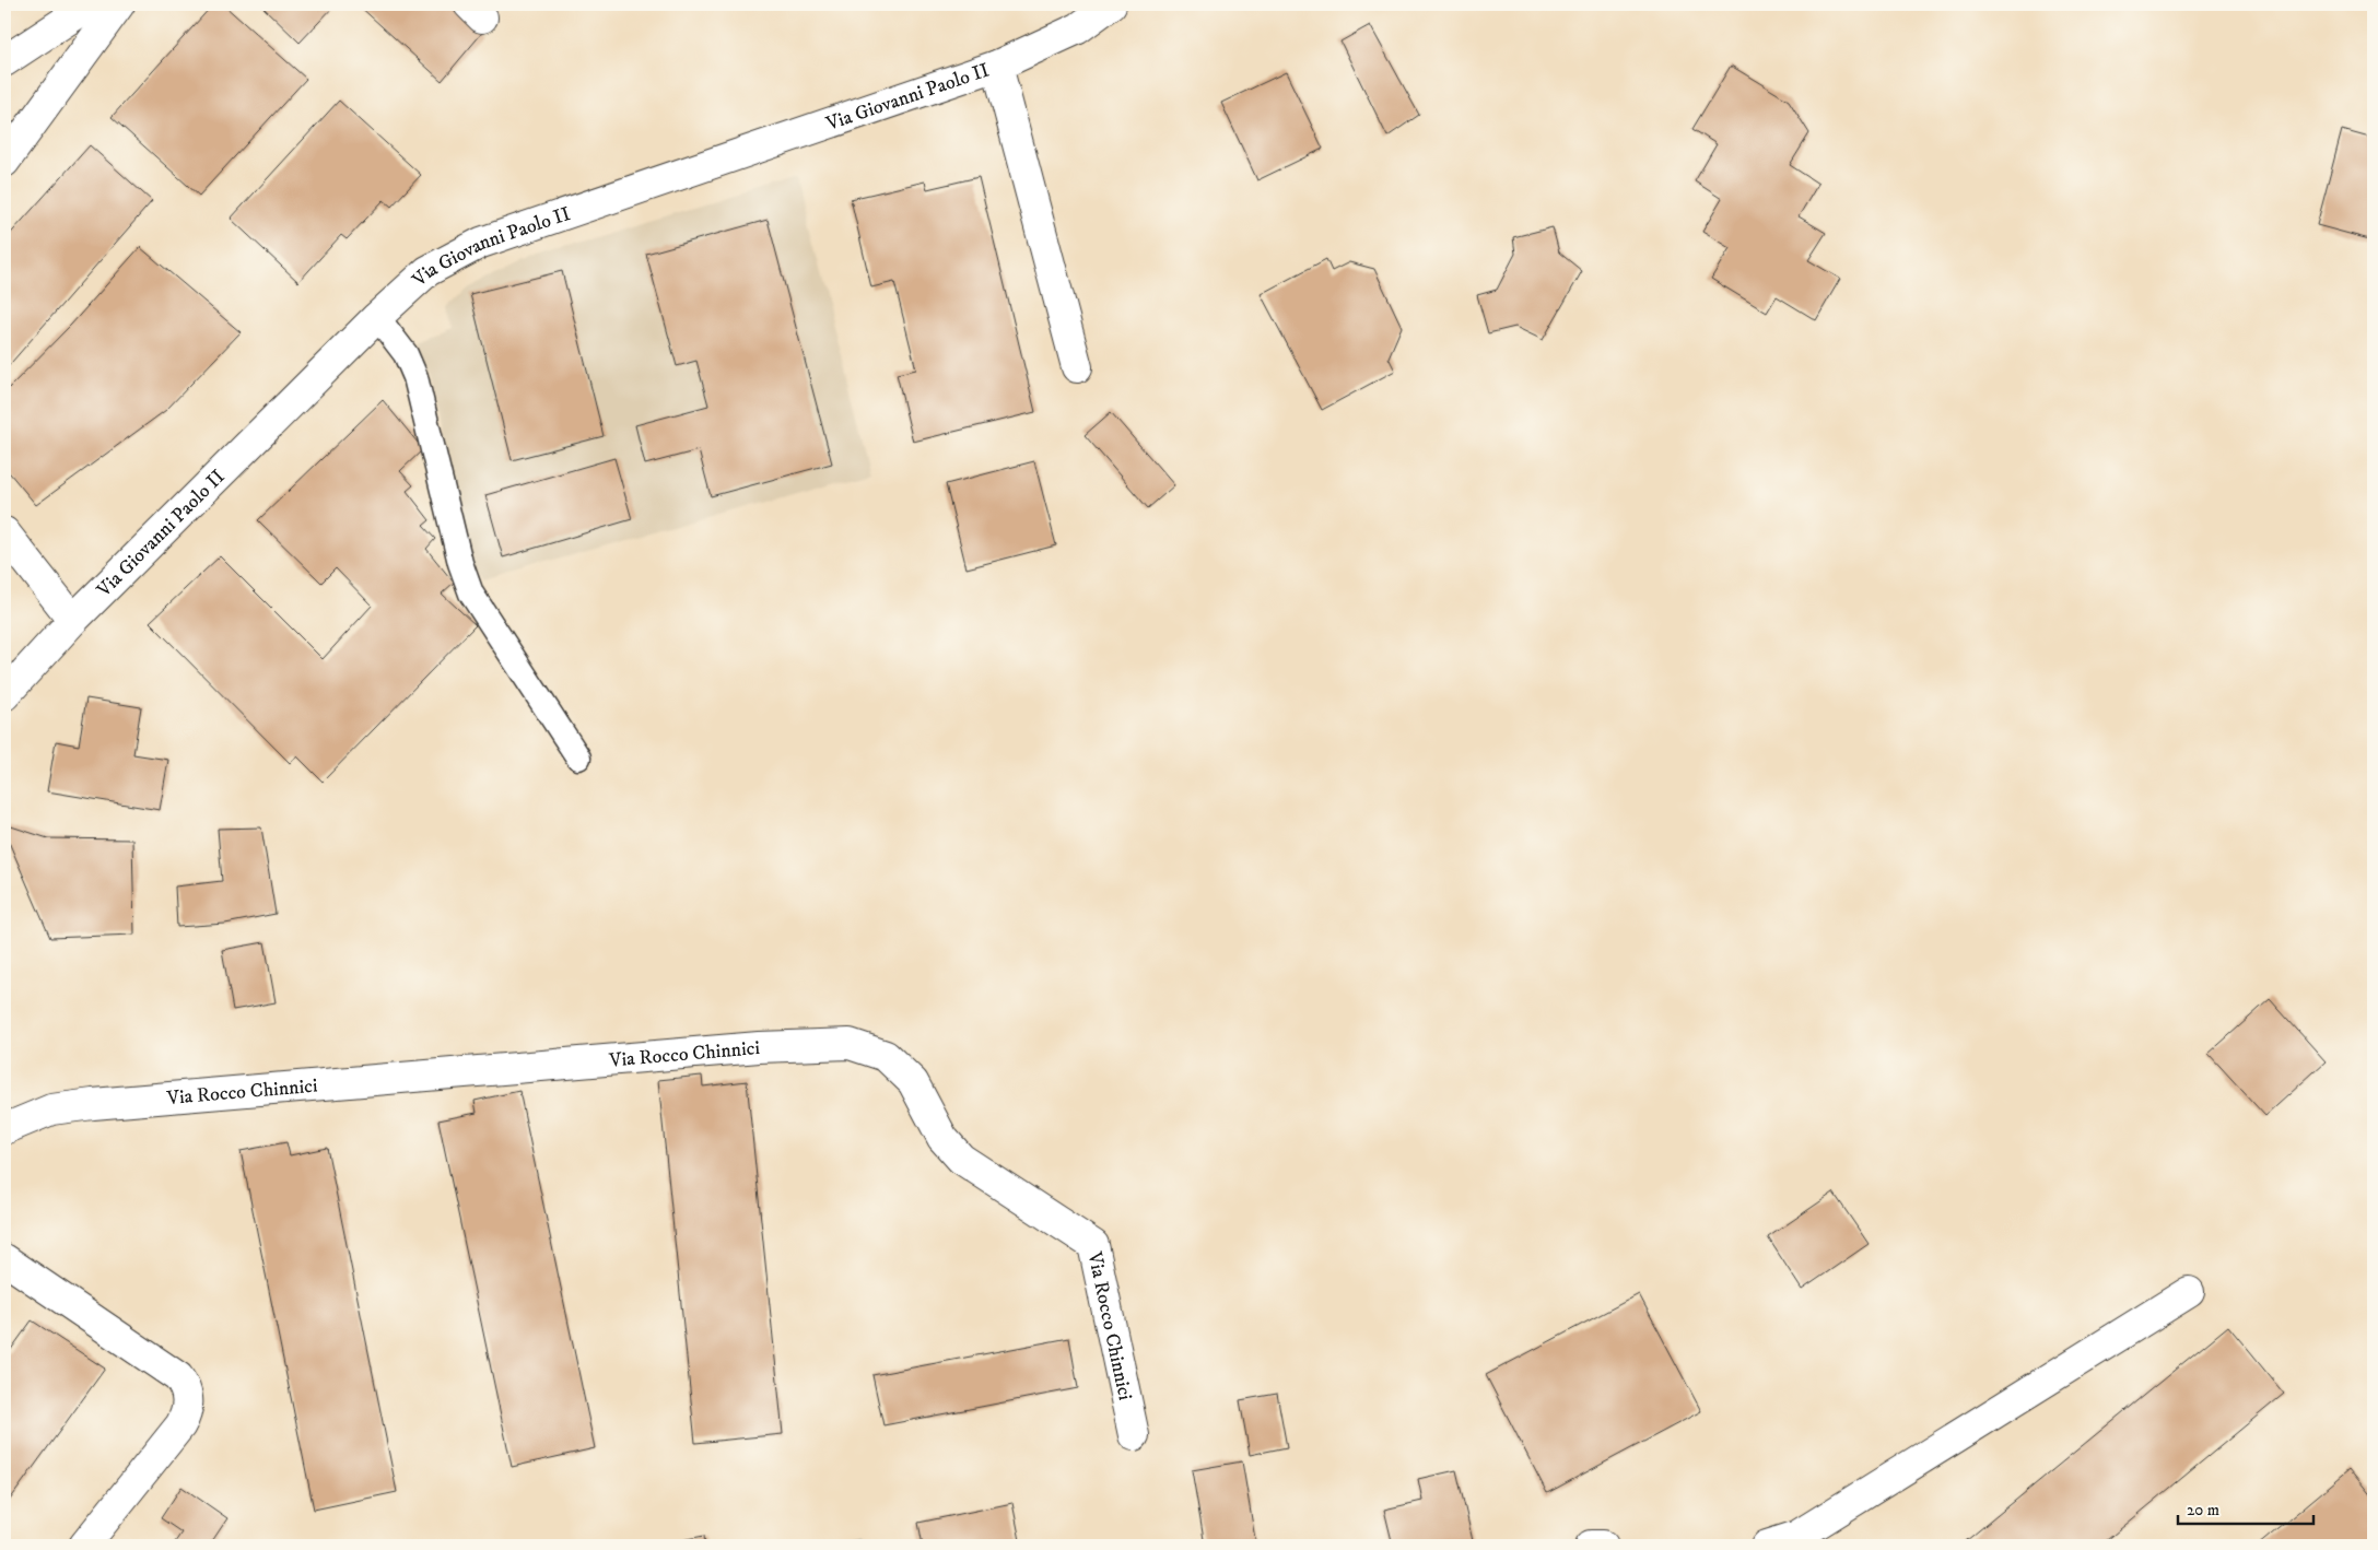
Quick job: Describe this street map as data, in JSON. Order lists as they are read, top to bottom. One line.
{"streets":{"street":["Via Giovanni Paolo II","Via Rocco Chinnici"]},"scale_bar":"20 m"}
